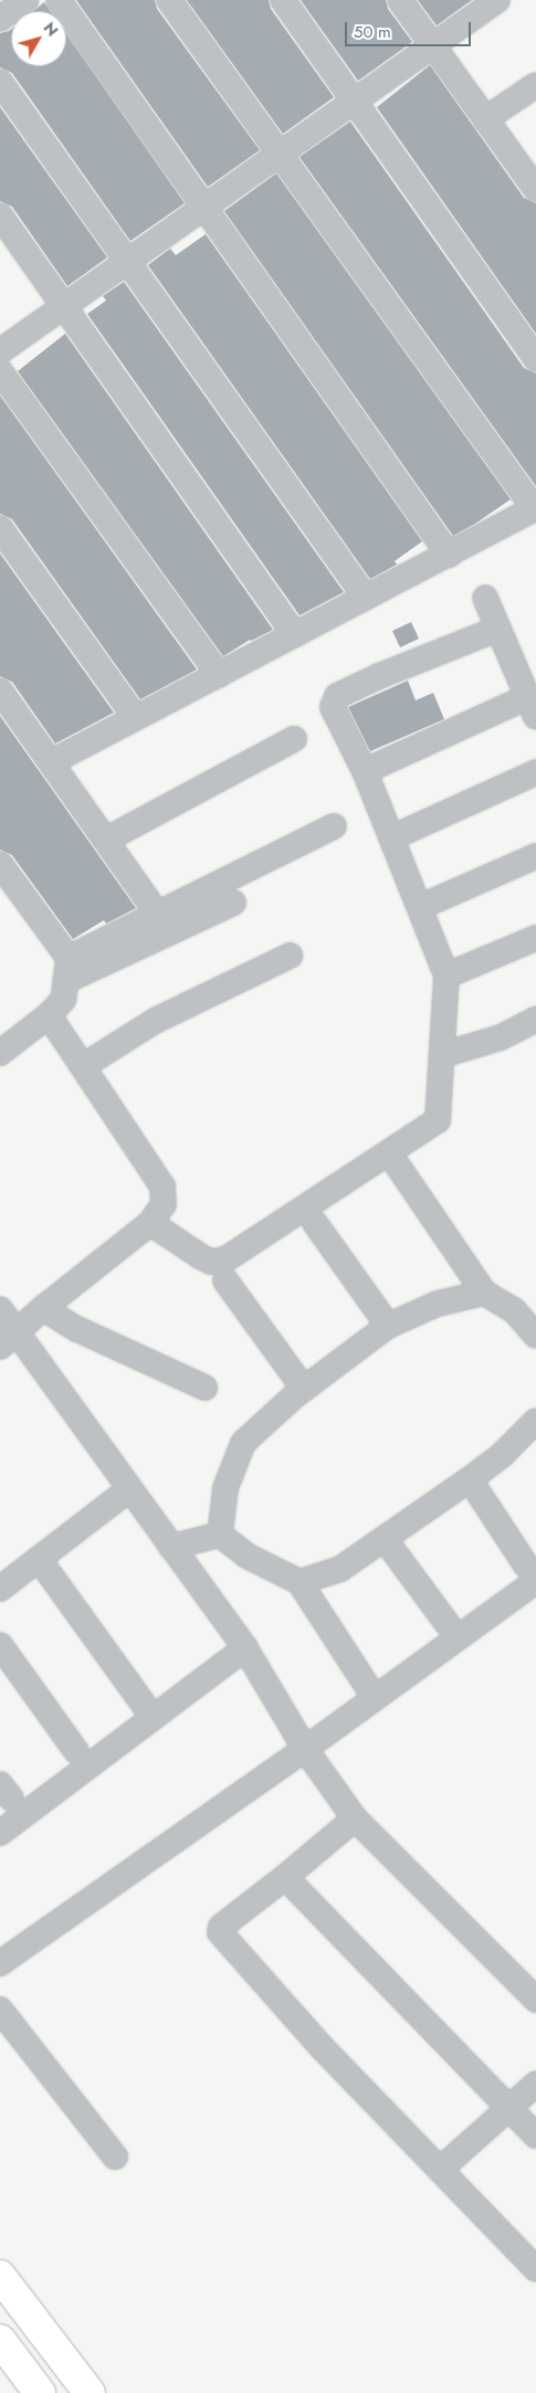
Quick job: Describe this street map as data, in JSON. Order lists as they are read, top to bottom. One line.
{"scale_bar":"50 m","north":"top right"}
